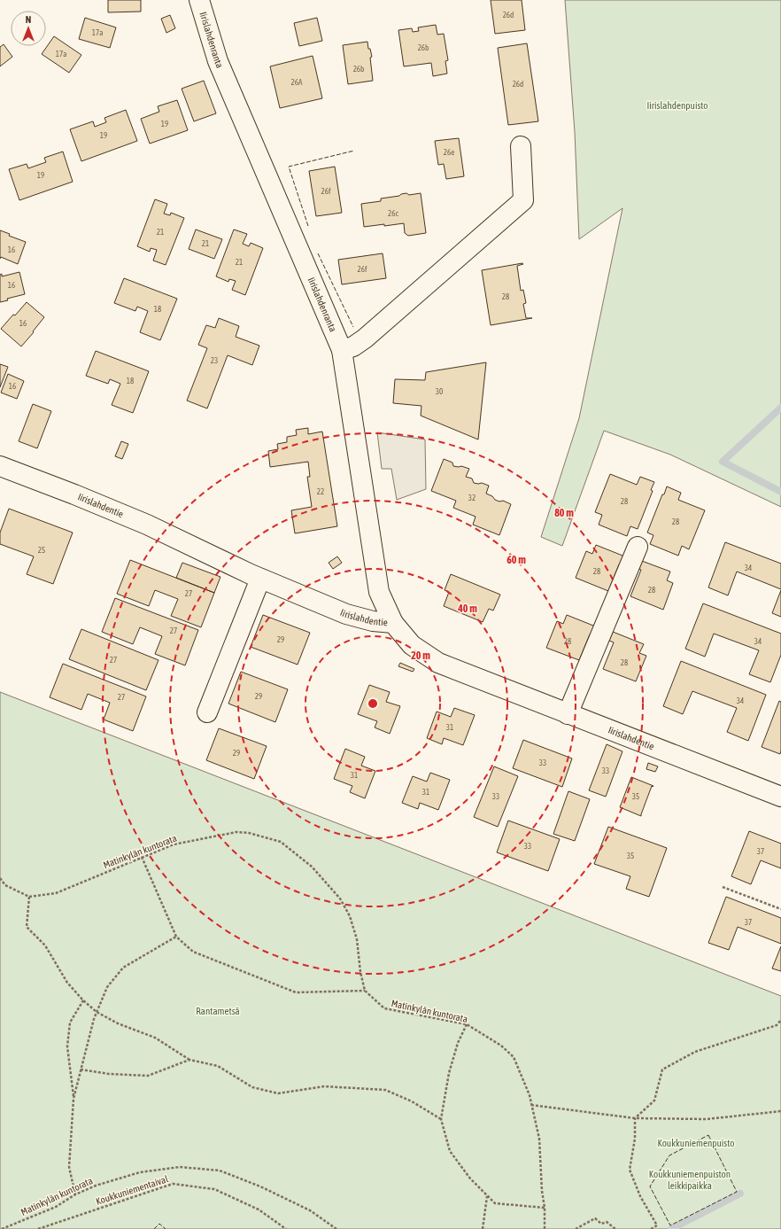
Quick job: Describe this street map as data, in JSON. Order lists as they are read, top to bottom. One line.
{"streets":{"street":["Iirislahdenranta","Iirislahdentie"],"path":["Matinkylän kuntorata","Koukkuniementaival"]},"crossings":[["Iirislahdenranta","Iirislahdentie"]],"parks":["Iirislahdenpuisto","Rantametsä","Koukkuniemenpuisto","Koukkuniemenpuiston leikkipaikka"],"house_numbers":["26d","17a","26b","17a","26b","26A","26d","19","19","26e","19","26f","26c","21","21","16","21","26f","16","28","18","16","23","18","16","30","22","32","28","28","25","34","28","28","27","27","29","28","34","27","28","29","27","34","31","29","33","33","31","31","33","35","33","37","35","37"],"north":"top","rings":["80 m","60 m","40 m","20 m"]}
